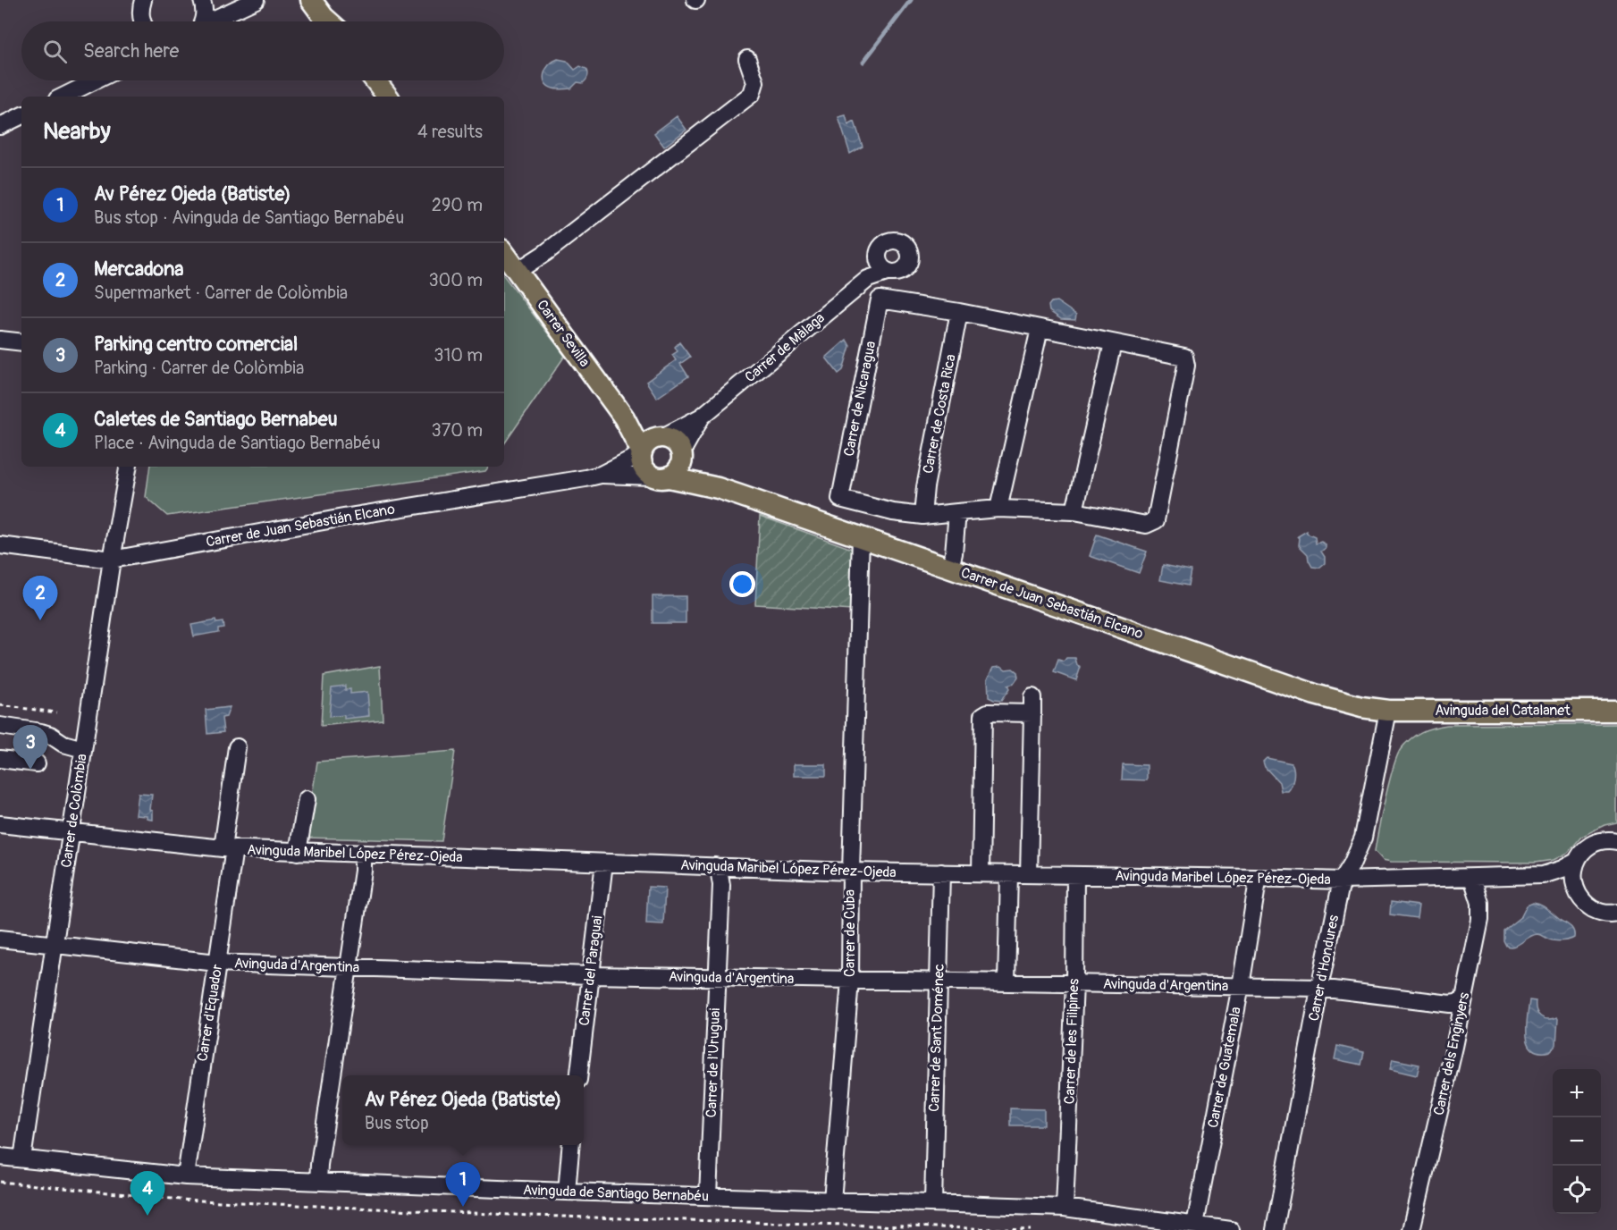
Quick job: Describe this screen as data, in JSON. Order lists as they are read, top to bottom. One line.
{"streets":{"main road":["Carrer Sevilla","Carrer de Juan Sebastián Elcano","Avinguda del Catalanet"],"street":["Carrer de Màlaga","Carrer de Nicaragua","Carrer de Costa Rica","Carrer de Colòmbia","Avinguda Maribel López Pérez-Ojeda","Carrer de Cuba","Avinguda d'Argentina","Carrer d'Hondures","Carrer del Paraguai","Carrer d'Equador","Carrer de Sant Doménec","Carrer de les Filipines","Carrer dels Enginyers","Carrer de l'Uruguai","Carrer de Guatemala","Avinguda de Santiago Bernabéu"]},"crossings":[["Carrer Sevilla","Carrer de Màlaga"],["Carrer Sevilla","Carrer de Juan Sebastián Elcano"],["Carrer de Màlaga","Carrer de Juan Sebastián Elcano"],["Carrer de Nicaragua","Carrer de Costa Rica"],["Carrer de Juan Sebastián Elcano","Avinguda del Catalanet"],["Carrer de Juan Sebastián Elcano","Carrer de Colòmbia"],["Carrer de Juan Sebastián Elcano","Carrer de Cuba"],["Carrer de Juan Sebastián Elcano","Carrer d'Hondures"],["Avinguda del Catalanet","Carrer d'Hondures"],["Carrer de Colòmbia","Avinguda Maribel López Pérez-Ojeda"],["Carrer de Colòmbia","Avinguda d'Argentina"],["Carrer de Colòmbia","Avinguda de Santiago Bernabéu"],["Avinguda Maribel López Pérez-Ojeda","Carrer de Cuba"],["Avinguda Maribel López Pérez-Ojeda","Carrer d'Hondures"],["Avinguda Maribel López Pérez-Ojeda","Carrer del Paraguai"],["Avinguda Maribel López Pérez-Ojeda","Carrer d'Equador"],["Avinguda Maribel López Pérez-Ojeda","Carrer de Sant Doménec"],["Avinguda Maribel López Pérez-Ojeda","Carrer de les Filipines"],["Avinguda Maribel López Pérez-Ojeda","Carrer dels Enginyers"],["Avinguda Maribel López Pérez-Ojeda","Carrer de l'Uruguai"],["Avinguda Maribel López Pérez-Ojeda","Carrer de Guatemala"],["Carrer de Cuba","Avinguda d'Argentina"],["Carrer de Cuba","Avinguda de Santiago Bernabéu"],["Avinguda d'Argentina","Carrer d'Hondures"],["Avinguda d'Argentina","Carrer del Paraguai"],["Avinguda d'Argentina","Carrer d'Equador"],["Avinguda d'Argentina","Carrer de Sant Doménec"],["Avinguda d'Argentina","Carrer de les Filipines"],["Avinguda d'Argentina","Carrer dels Enginyers"],["Avinguda d'Argentina","Carrer de l'Uruguai"],["Avinguda d'Argentina","Carrer de Guatemala"],["Carrer d'Equador","Avinguda de Santiago Bernabéu"],["Carrer de Sant Doménec","Avinguda de Santiago Bernabéu"],["Carrer de les Filipines","Avinguda de Santiago Bernabéu"],["Carrer de l'Uruguai","Avinguda de Santiago Bernabéu"],["Carrer de Guatemala","Avinguda de Santiago Bernabéu"]],"page":{"search":"Search here","heading":["Nearby","4 results"],"list":[{"mark":"1","name":"Av Pérez Ojeda (Batiste)","note":"Bus stop · Avinguda de Santiago Bernabéu","value":"290 m"},{"mark":"2","name":"Mercadona","note":"Supermarket · Carrer de Colòmbia","value":"300 m"},{"mark":"3","name":"Parking centro comercial","note":"Parking · Carrer de Colòmbia","value":"310 m"},{"mark":"4","name":"Caletes de Santiago Bernabeu","note":"Place · Avinguda de Santiago Bernabéu","value":"370 m"}],"pins":["2","3","1","4"],"map_buttons":["+","−"],"popup":["Av Pérez Ojeda (Batiste)","Bus stop"]}}
